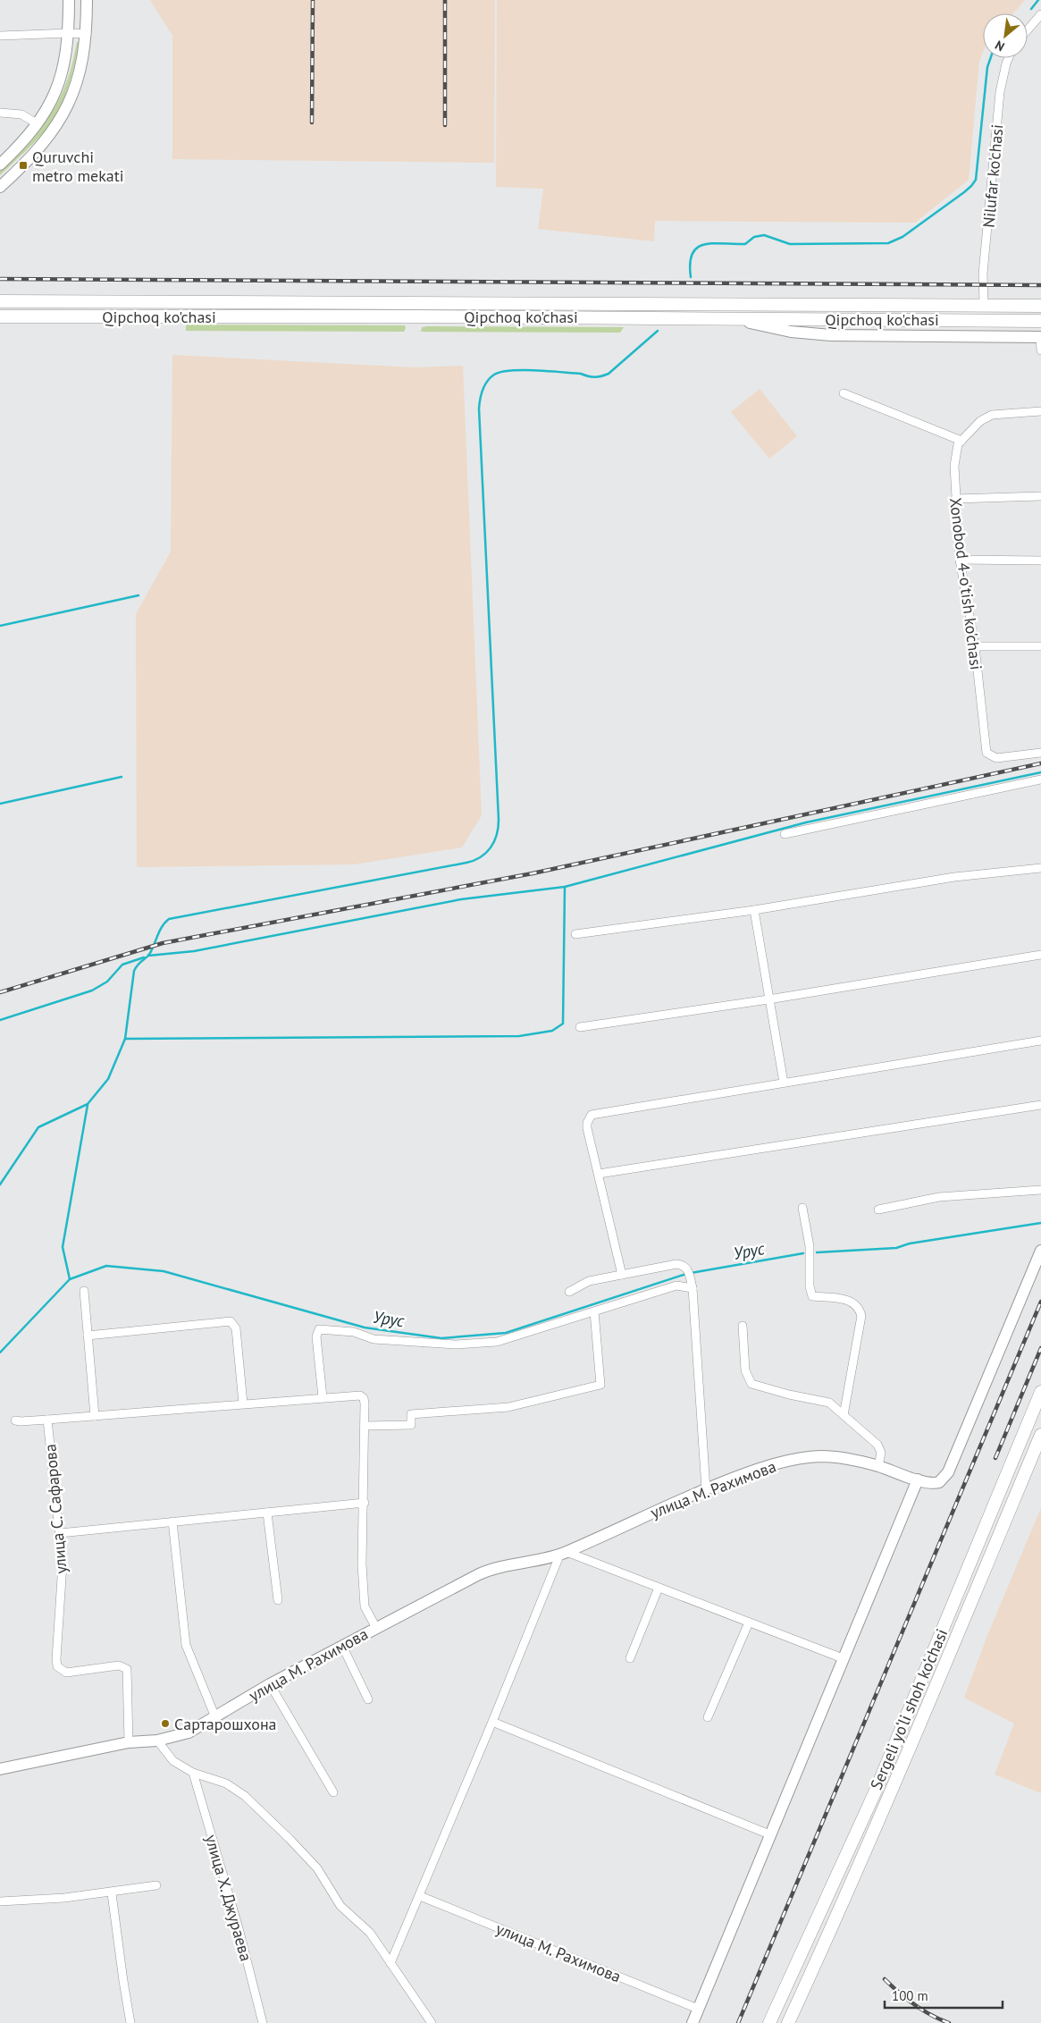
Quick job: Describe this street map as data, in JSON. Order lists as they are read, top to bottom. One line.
{"streets":{"main road":["Qipchoq ko'chasi","Sergeli yo‘li shoh ko‘chasi"],"street":["Nilufar ko'chasi","Xonobod 4-o'tish ko'chasi","улица М. Рахимова","улица С. Сафарова","улица Х. Джураева"]},"crossings":[["Nilufar ko'chasi","Qipchoq ko'chasi"],["улица М. Рахимова","улица С. Сафарова"]],"water":["Урус"],"places":{"transit":["Quruvchi metro mekati"],"other":["Сартарошхона"]},"scale_bar":"100 m","north":"bottom left"}
